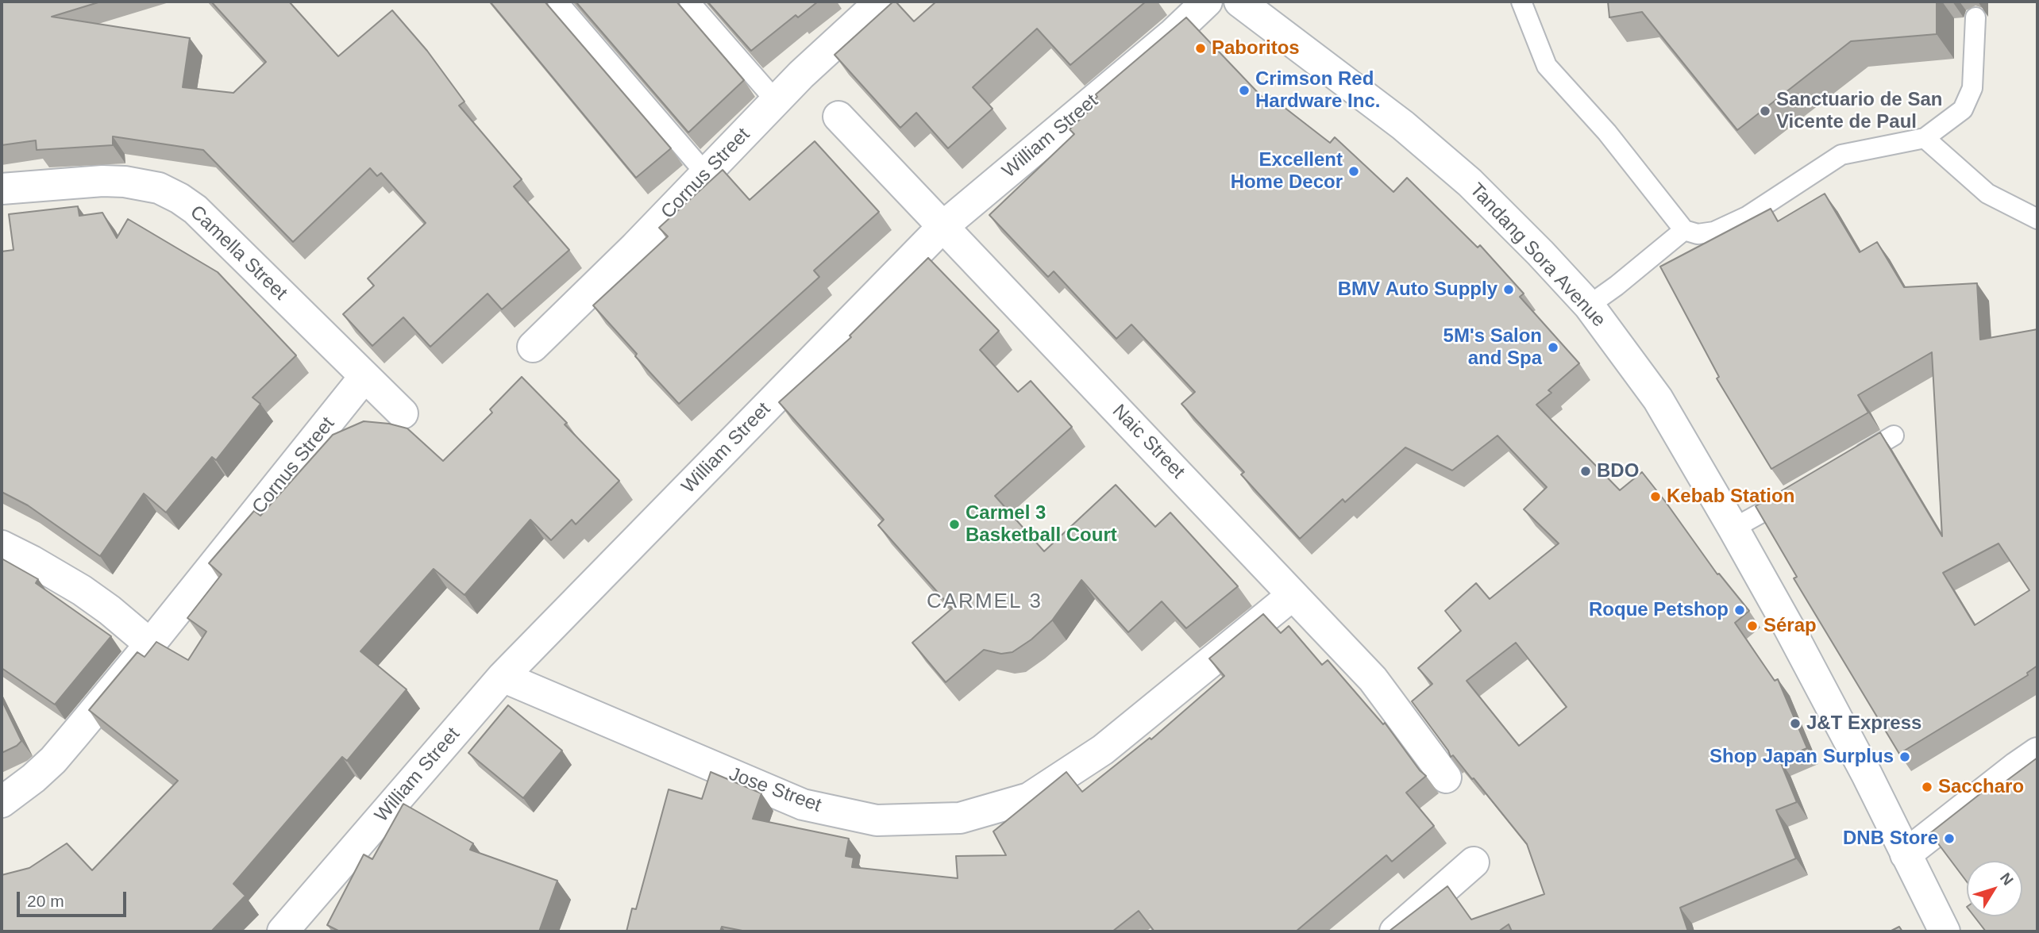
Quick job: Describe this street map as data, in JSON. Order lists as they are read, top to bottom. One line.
{"streets":{"street":["William Street","Cornus Street","Camella Street","Tandang Sora Avenue","Naic Street","Jose Street"]},"crossings":[["William Street","Naic Street"],["William Street","Jose Street"],["Cornus Street","Camella Street"],["Naic Street","Jose Street"]],"districts":["CARMEL 3"],"places":["Paboritos","Crimson Red Hardware Inc.","Sanctuario de San Vicente de Paul","Excellent Home Decor","BMV Auto Supply","5M's Salon and Spa","BDO","Kebab Station","Carmel 3 Basketball Court","Roque Petshop","Sérap","J&T Express","Shop Japan Surplus","Saccharo","DNB Store"],"scale_bar":"20 m","north":"top right"}
